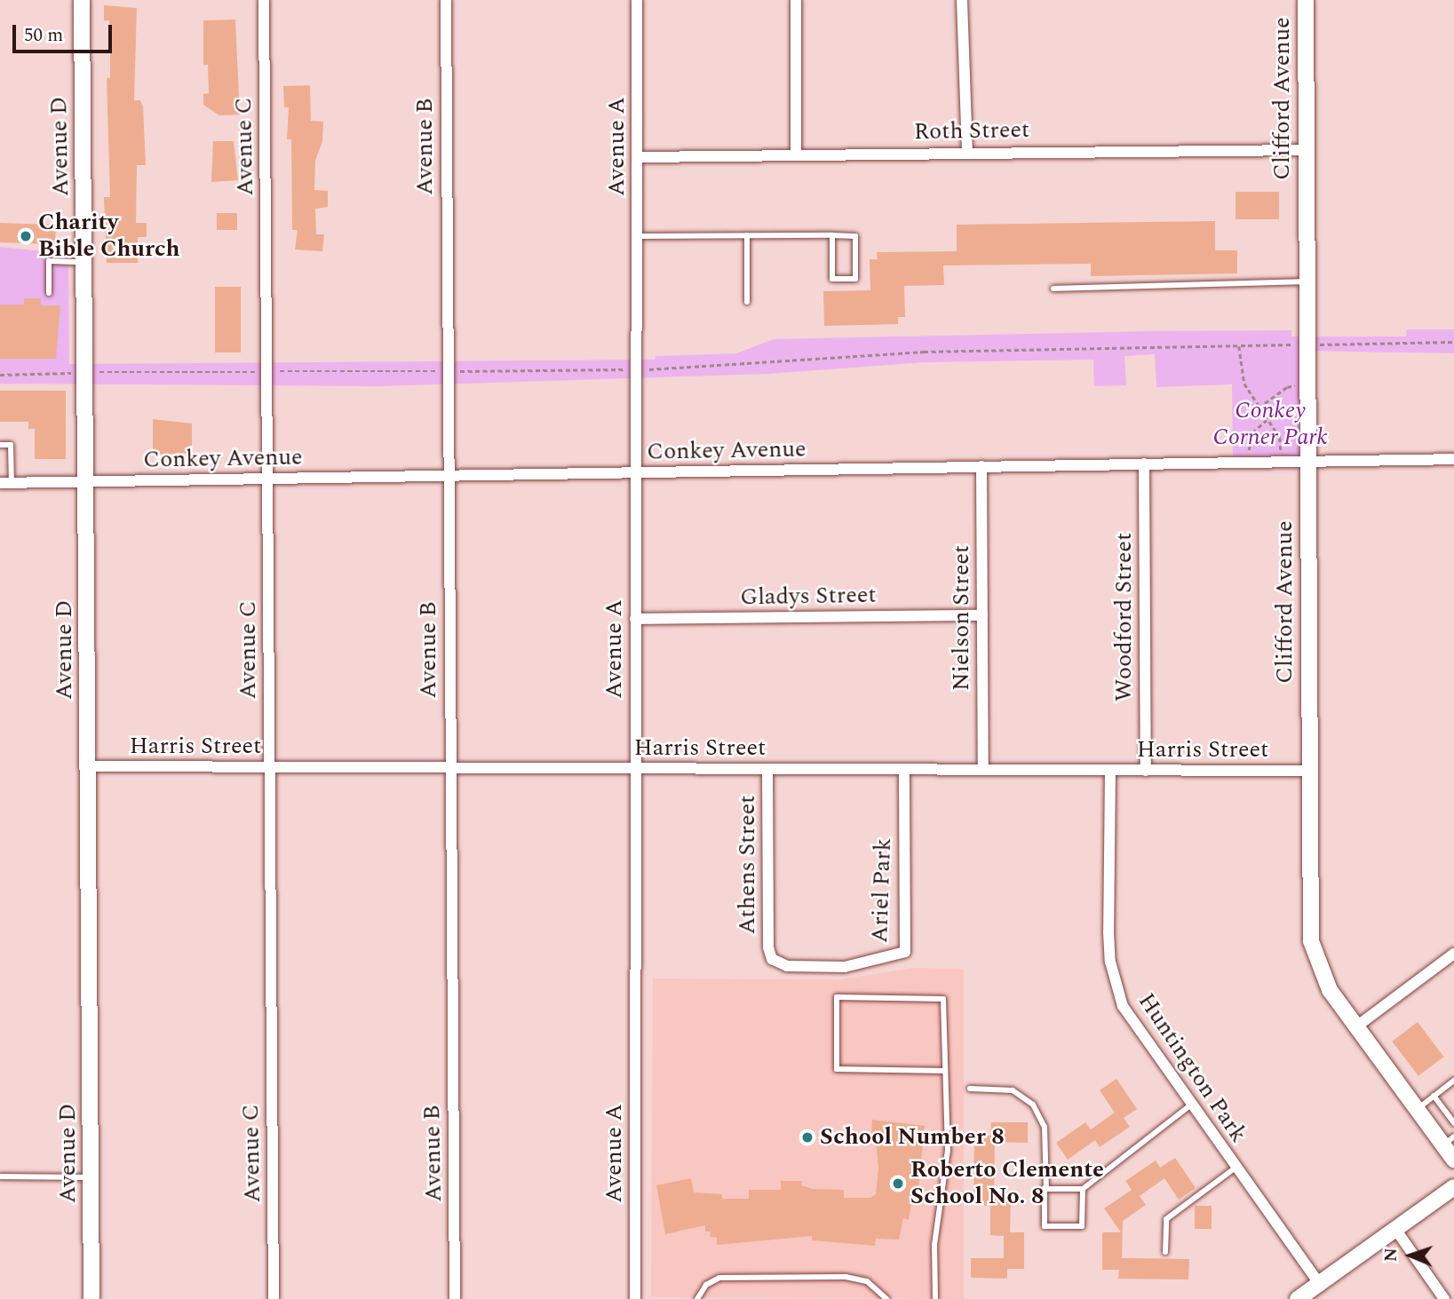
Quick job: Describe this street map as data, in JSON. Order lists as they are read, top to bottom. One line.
{"streets":{"main road":["Clifford Avenue","Avenue D"],"street":["Roth Street","Avenue C","Avenue B","Avenue A","Conkey Avenue","Gladys Street","Woodford Street","Nielson Street","Harris Street","Athens Street","Ariel Park","Huntington Park"]},"crossings":[["Clifford Avenue","Roth Street"],["Clifford Avenue","Conkey Avenue"],["Clifford Avenue","Harris Street"],["Roth Street","Avenue A"],["Avenue D","Conkey Avenue"],["Avenue D","Harris Street"],["Avenue C","Conkey Avenue"],["Avenue C","Harris Street"],["Avenue B","Conkey Avenue"],["Avenue B","Harris Street"],["Avenue A","Conkey Avenue"],["Avenue A","Gladys Street"],["Avenue A","Harris Street"],["Conkey Avenue","Woodford Street"],["Conkey Avenue","Nielson Street"],["Gladys Street","Nielson Street"],["Woodford Street","Harris Street"],["Nielson Street","Harris Street"],["Harris Street","Athens Street"],["Harris Street","Ariel Park"],["Harris Street","Huntington Park"],["Athens Street","Ariel Park"]],"parks":["Conkey Corner Park"],"places":["Charity Bible Church","School Number 8","Roberto Clemente School No. 8"],"scale_bar":"50 m","north":"left"}
